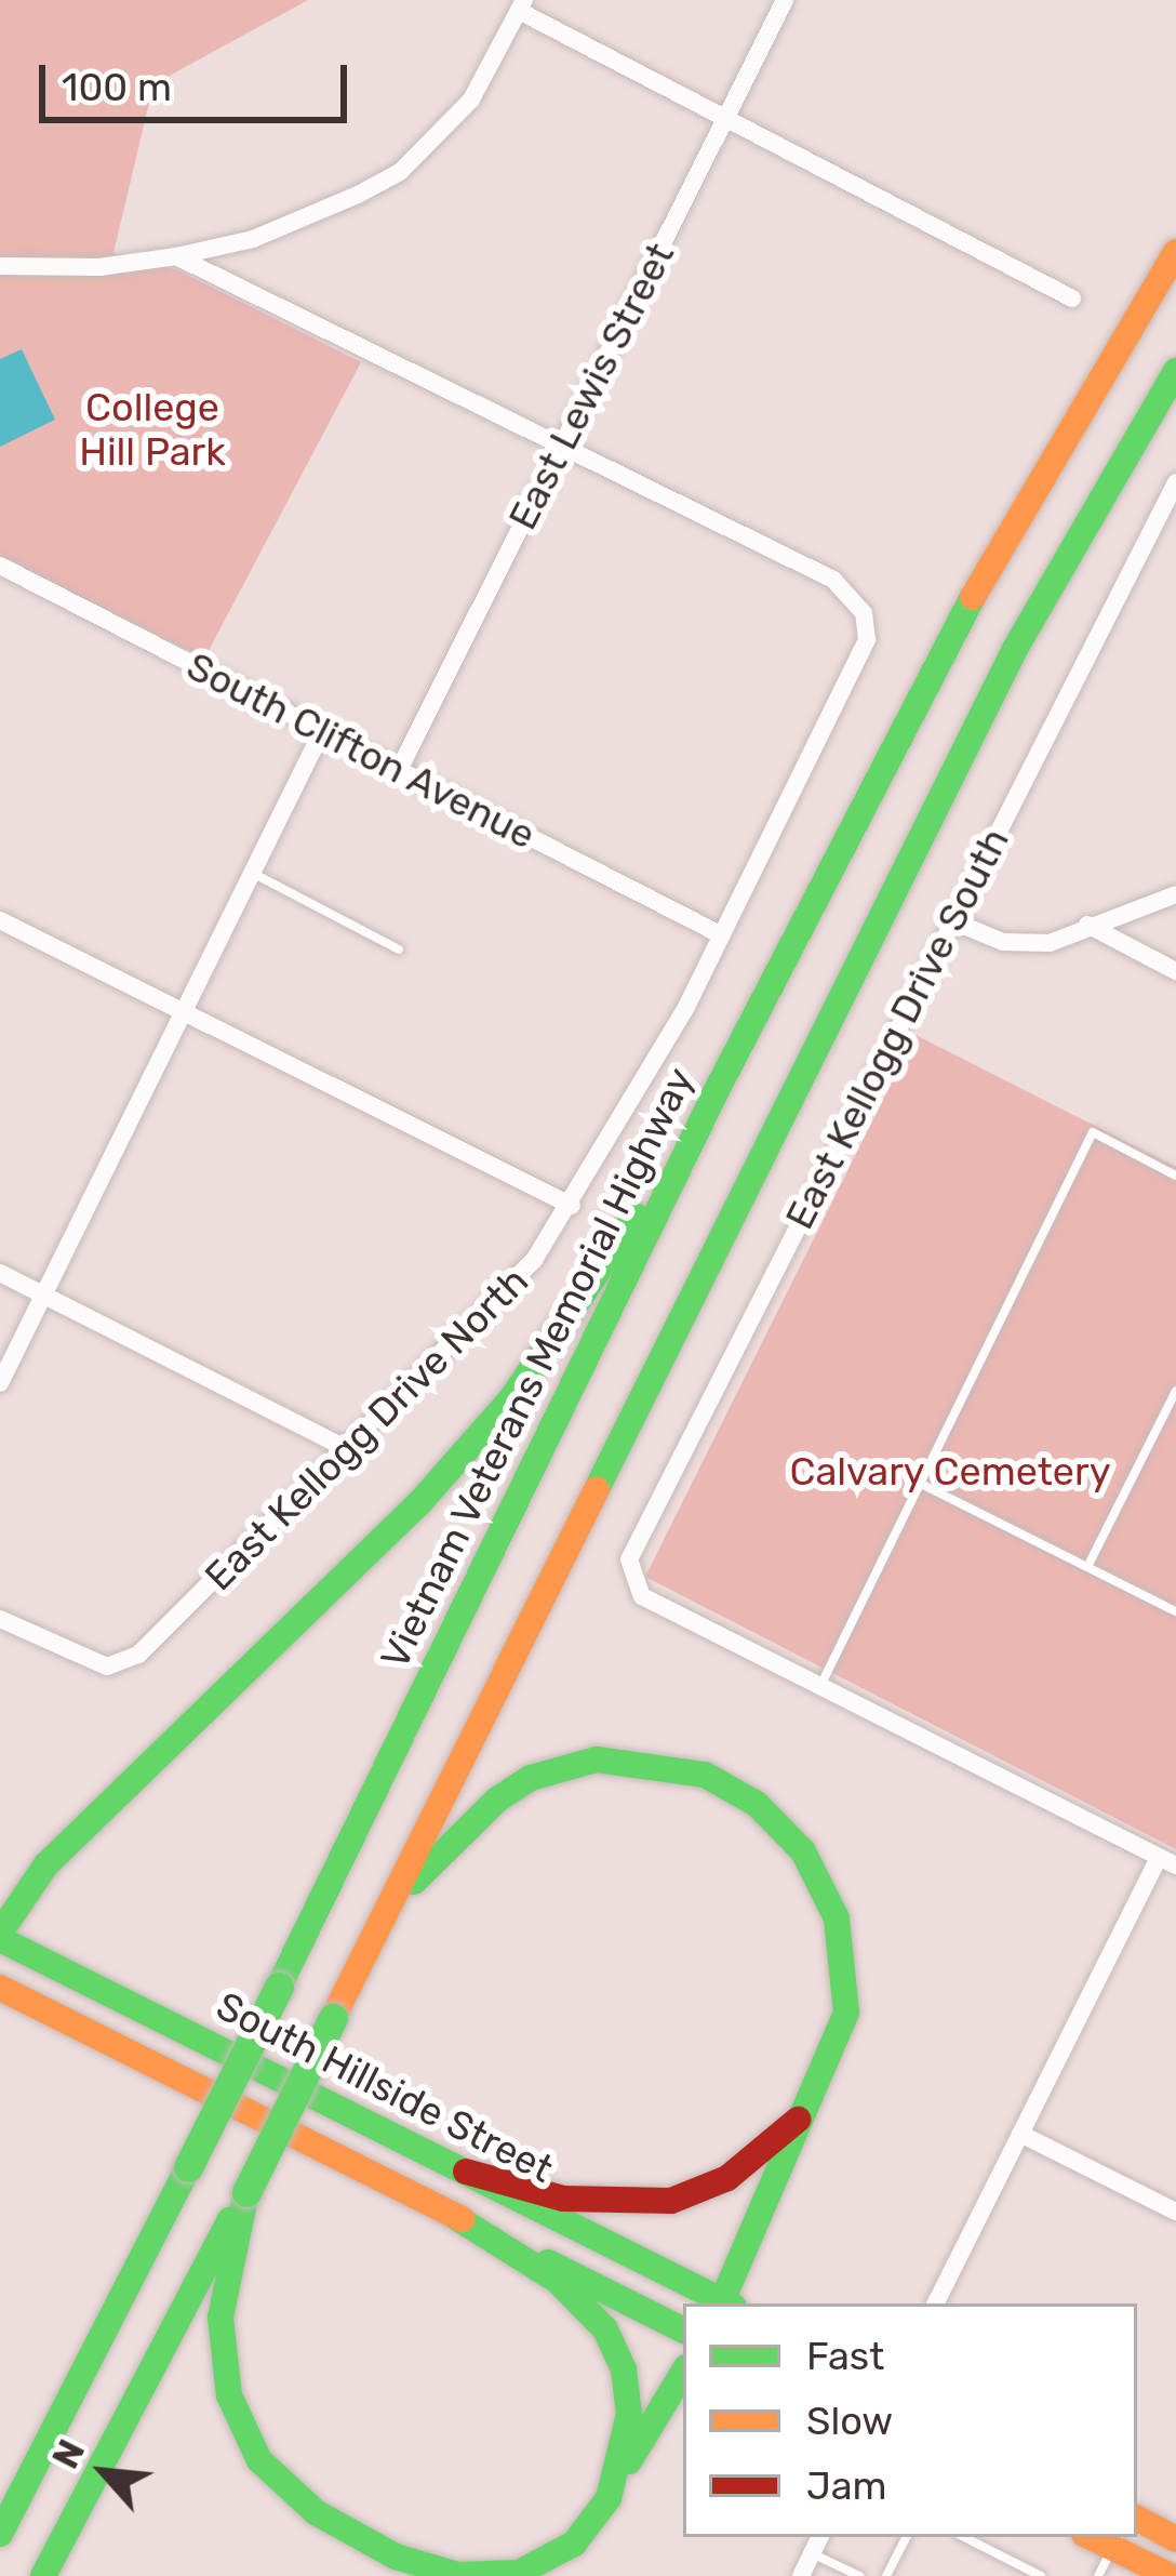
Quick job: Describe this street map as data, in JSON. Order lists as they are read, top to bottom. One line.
{"streets":{"main road":["Vietnam Veterans Memorial Highway","South Hillside Street"],"street":["East Lewis Street","South Clifton Avenue","East Kellogg Drive South","East Kellogg Drive North"]},"crossings":[["East Lewis Street","South Clifton Avenue"],["East Lewis Street","East Kellogg Drive North"],["South Clifton Avenue","East Kellogg Drive North"]],"parks":["College Hill Park","Calvary Cemetery"],"legend":["Fast","Slow","Jam"],"scale_bar":"100 m","north":"top left"}
